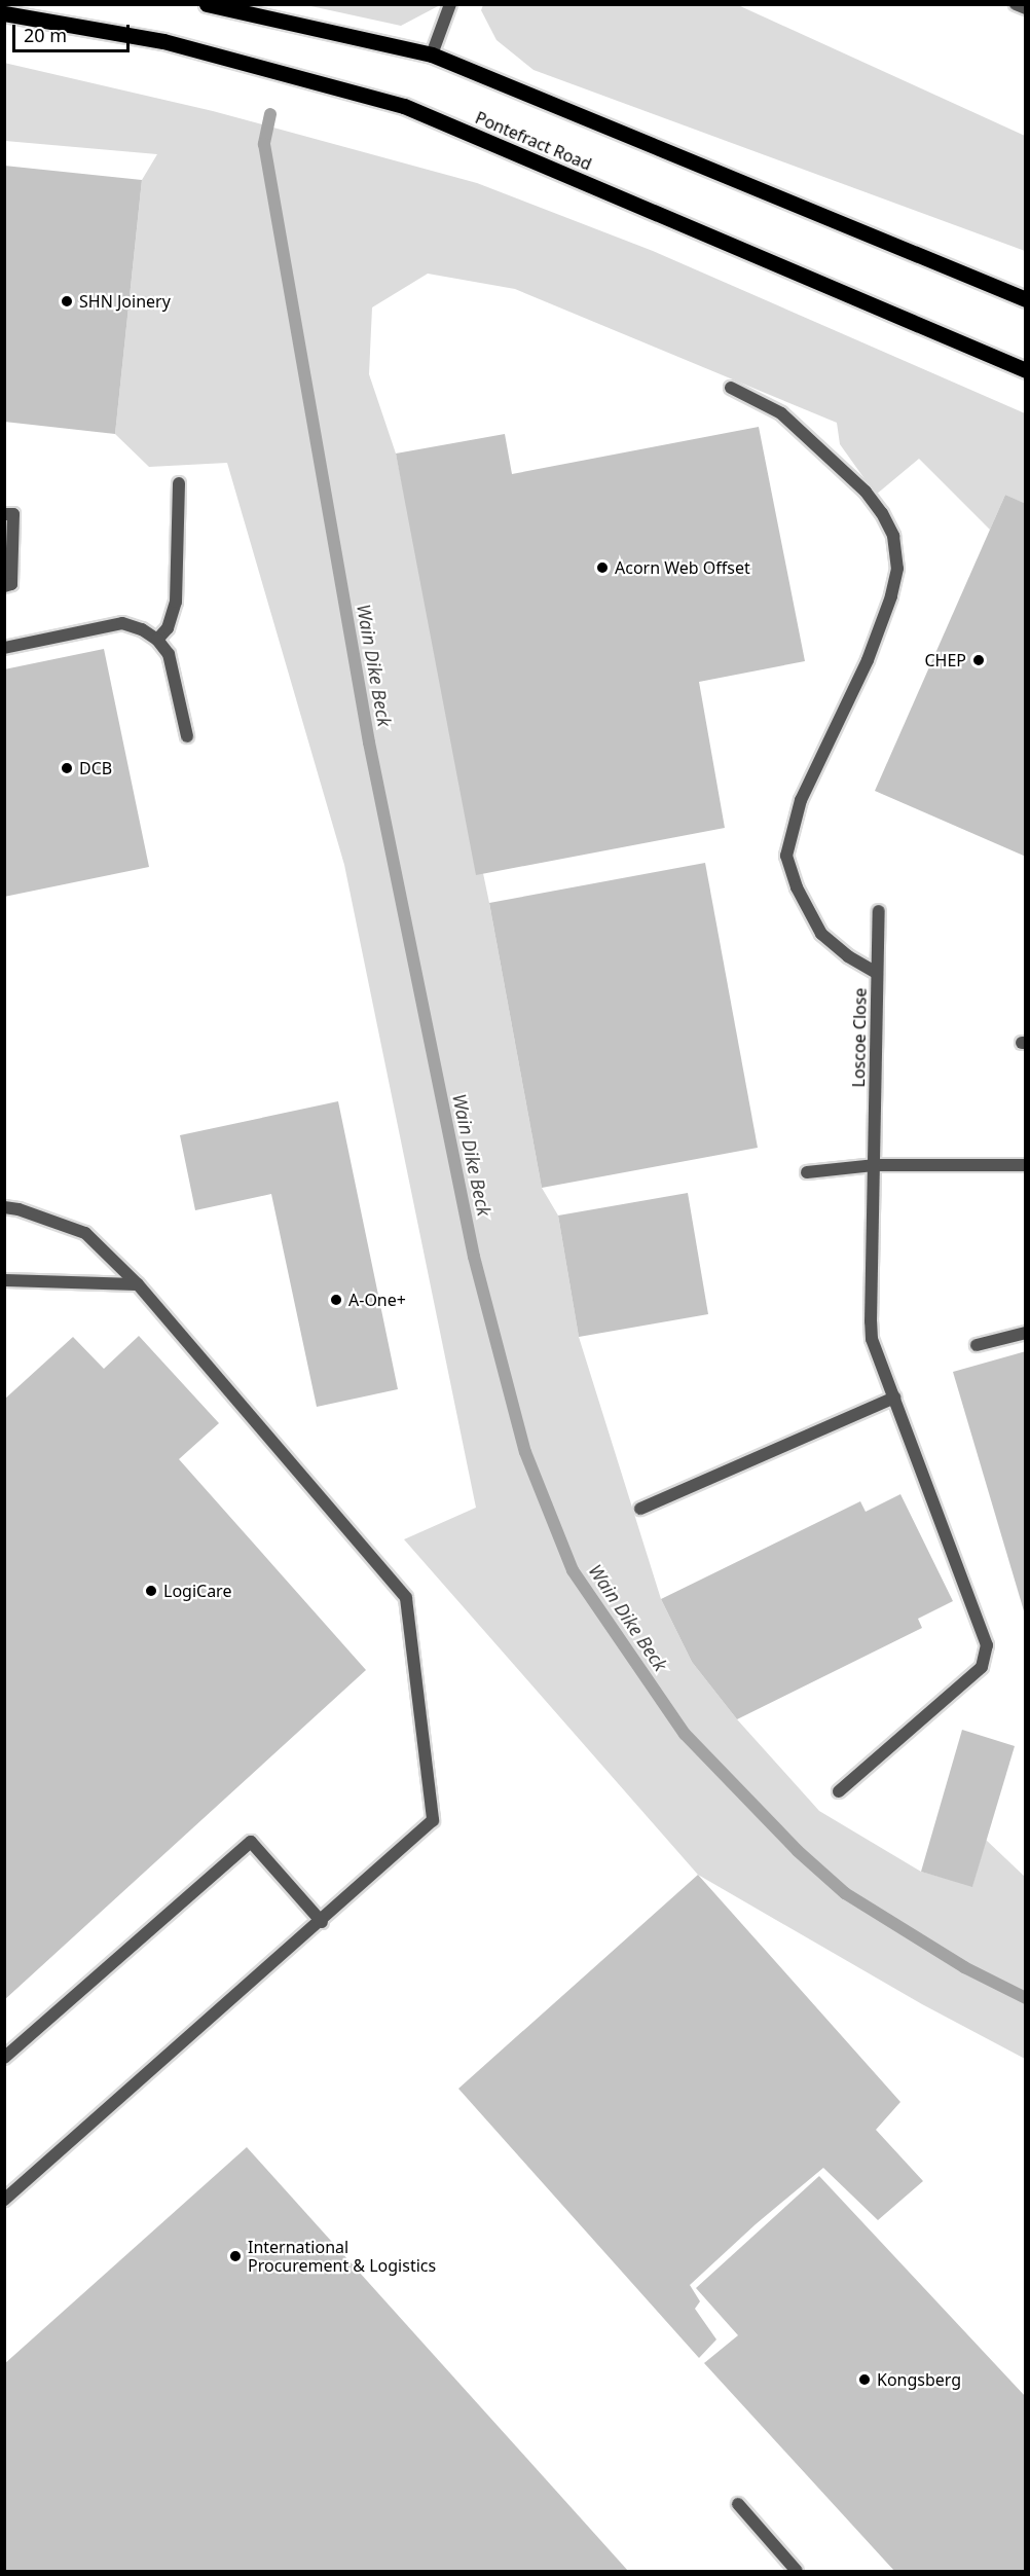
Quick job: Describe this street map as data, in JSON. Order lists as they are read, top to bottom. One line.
{"streets":{"main road":["Pontefract Road"],"street":["Loscoe Close"]},"water":["Wain Dike Beck"],"places":["SHN Joinery","Acorn Web Offset","CHEP","DCB","A-One+","LogiCare","International Procurement & Logistics","Kongsberg"],"scale_bar":"20 m"}
